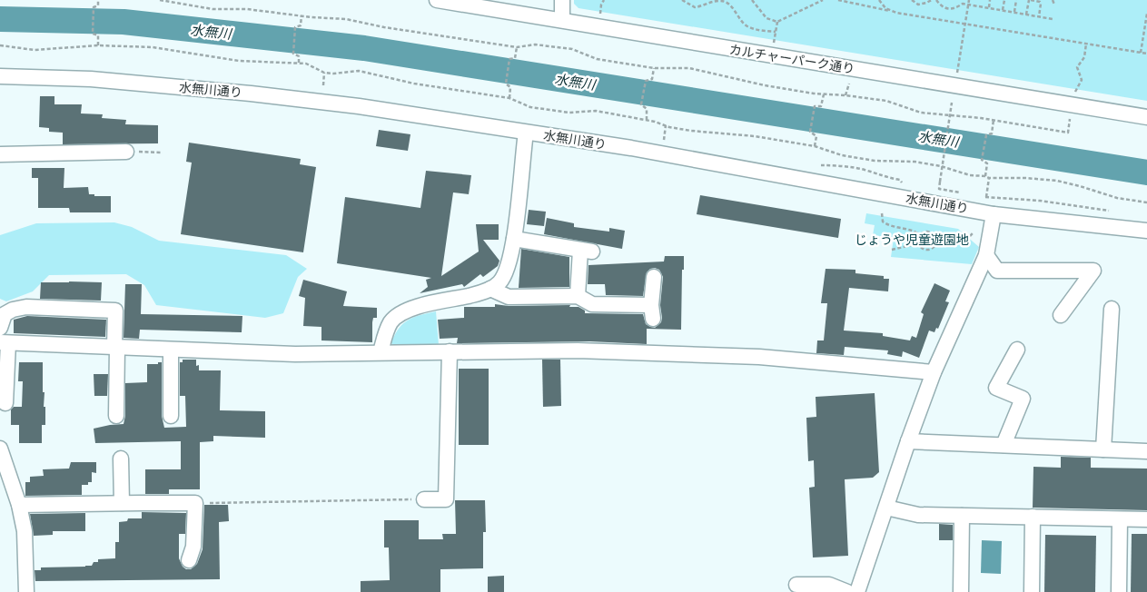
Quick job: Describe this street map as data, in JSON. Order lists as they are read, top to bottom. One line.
{"streets":{"street":["カルチャーパーク通り","水無川通り"]},"water":["水無川"],"parks":["じょうや児童遊園地"]}
